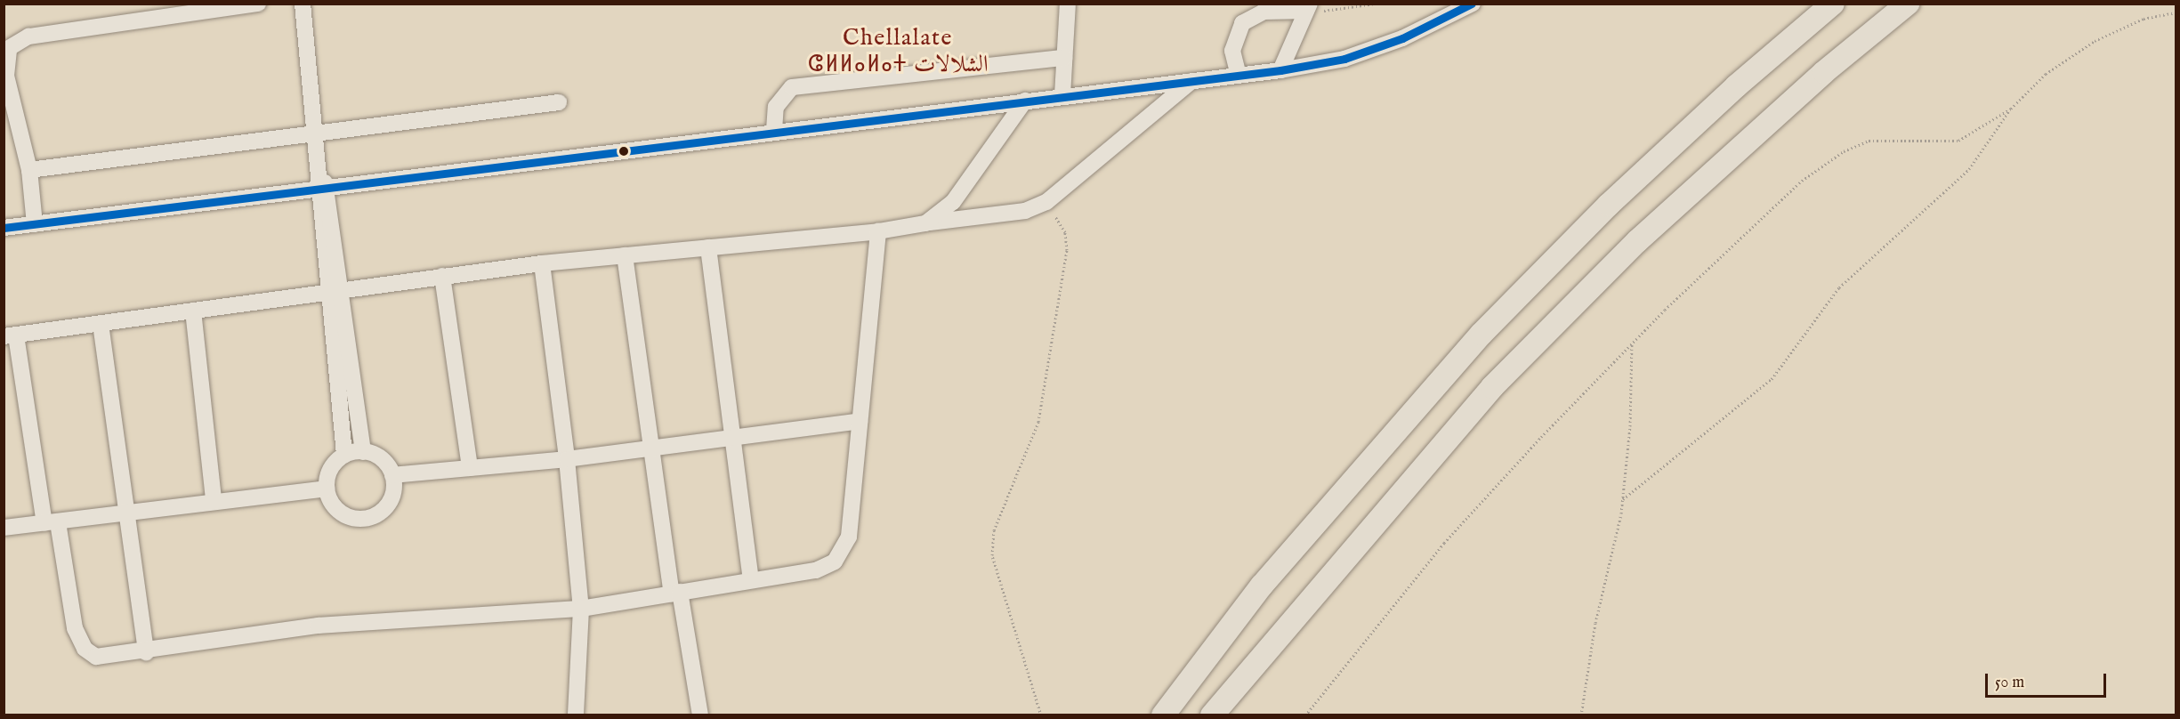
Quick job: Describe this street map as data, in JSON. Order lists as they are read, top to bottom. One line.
{"districts":["Chellalate ⵛⵍⵍⴰⵍⴰⵜ الشلالات"],"scale_bar":"50 m"}
